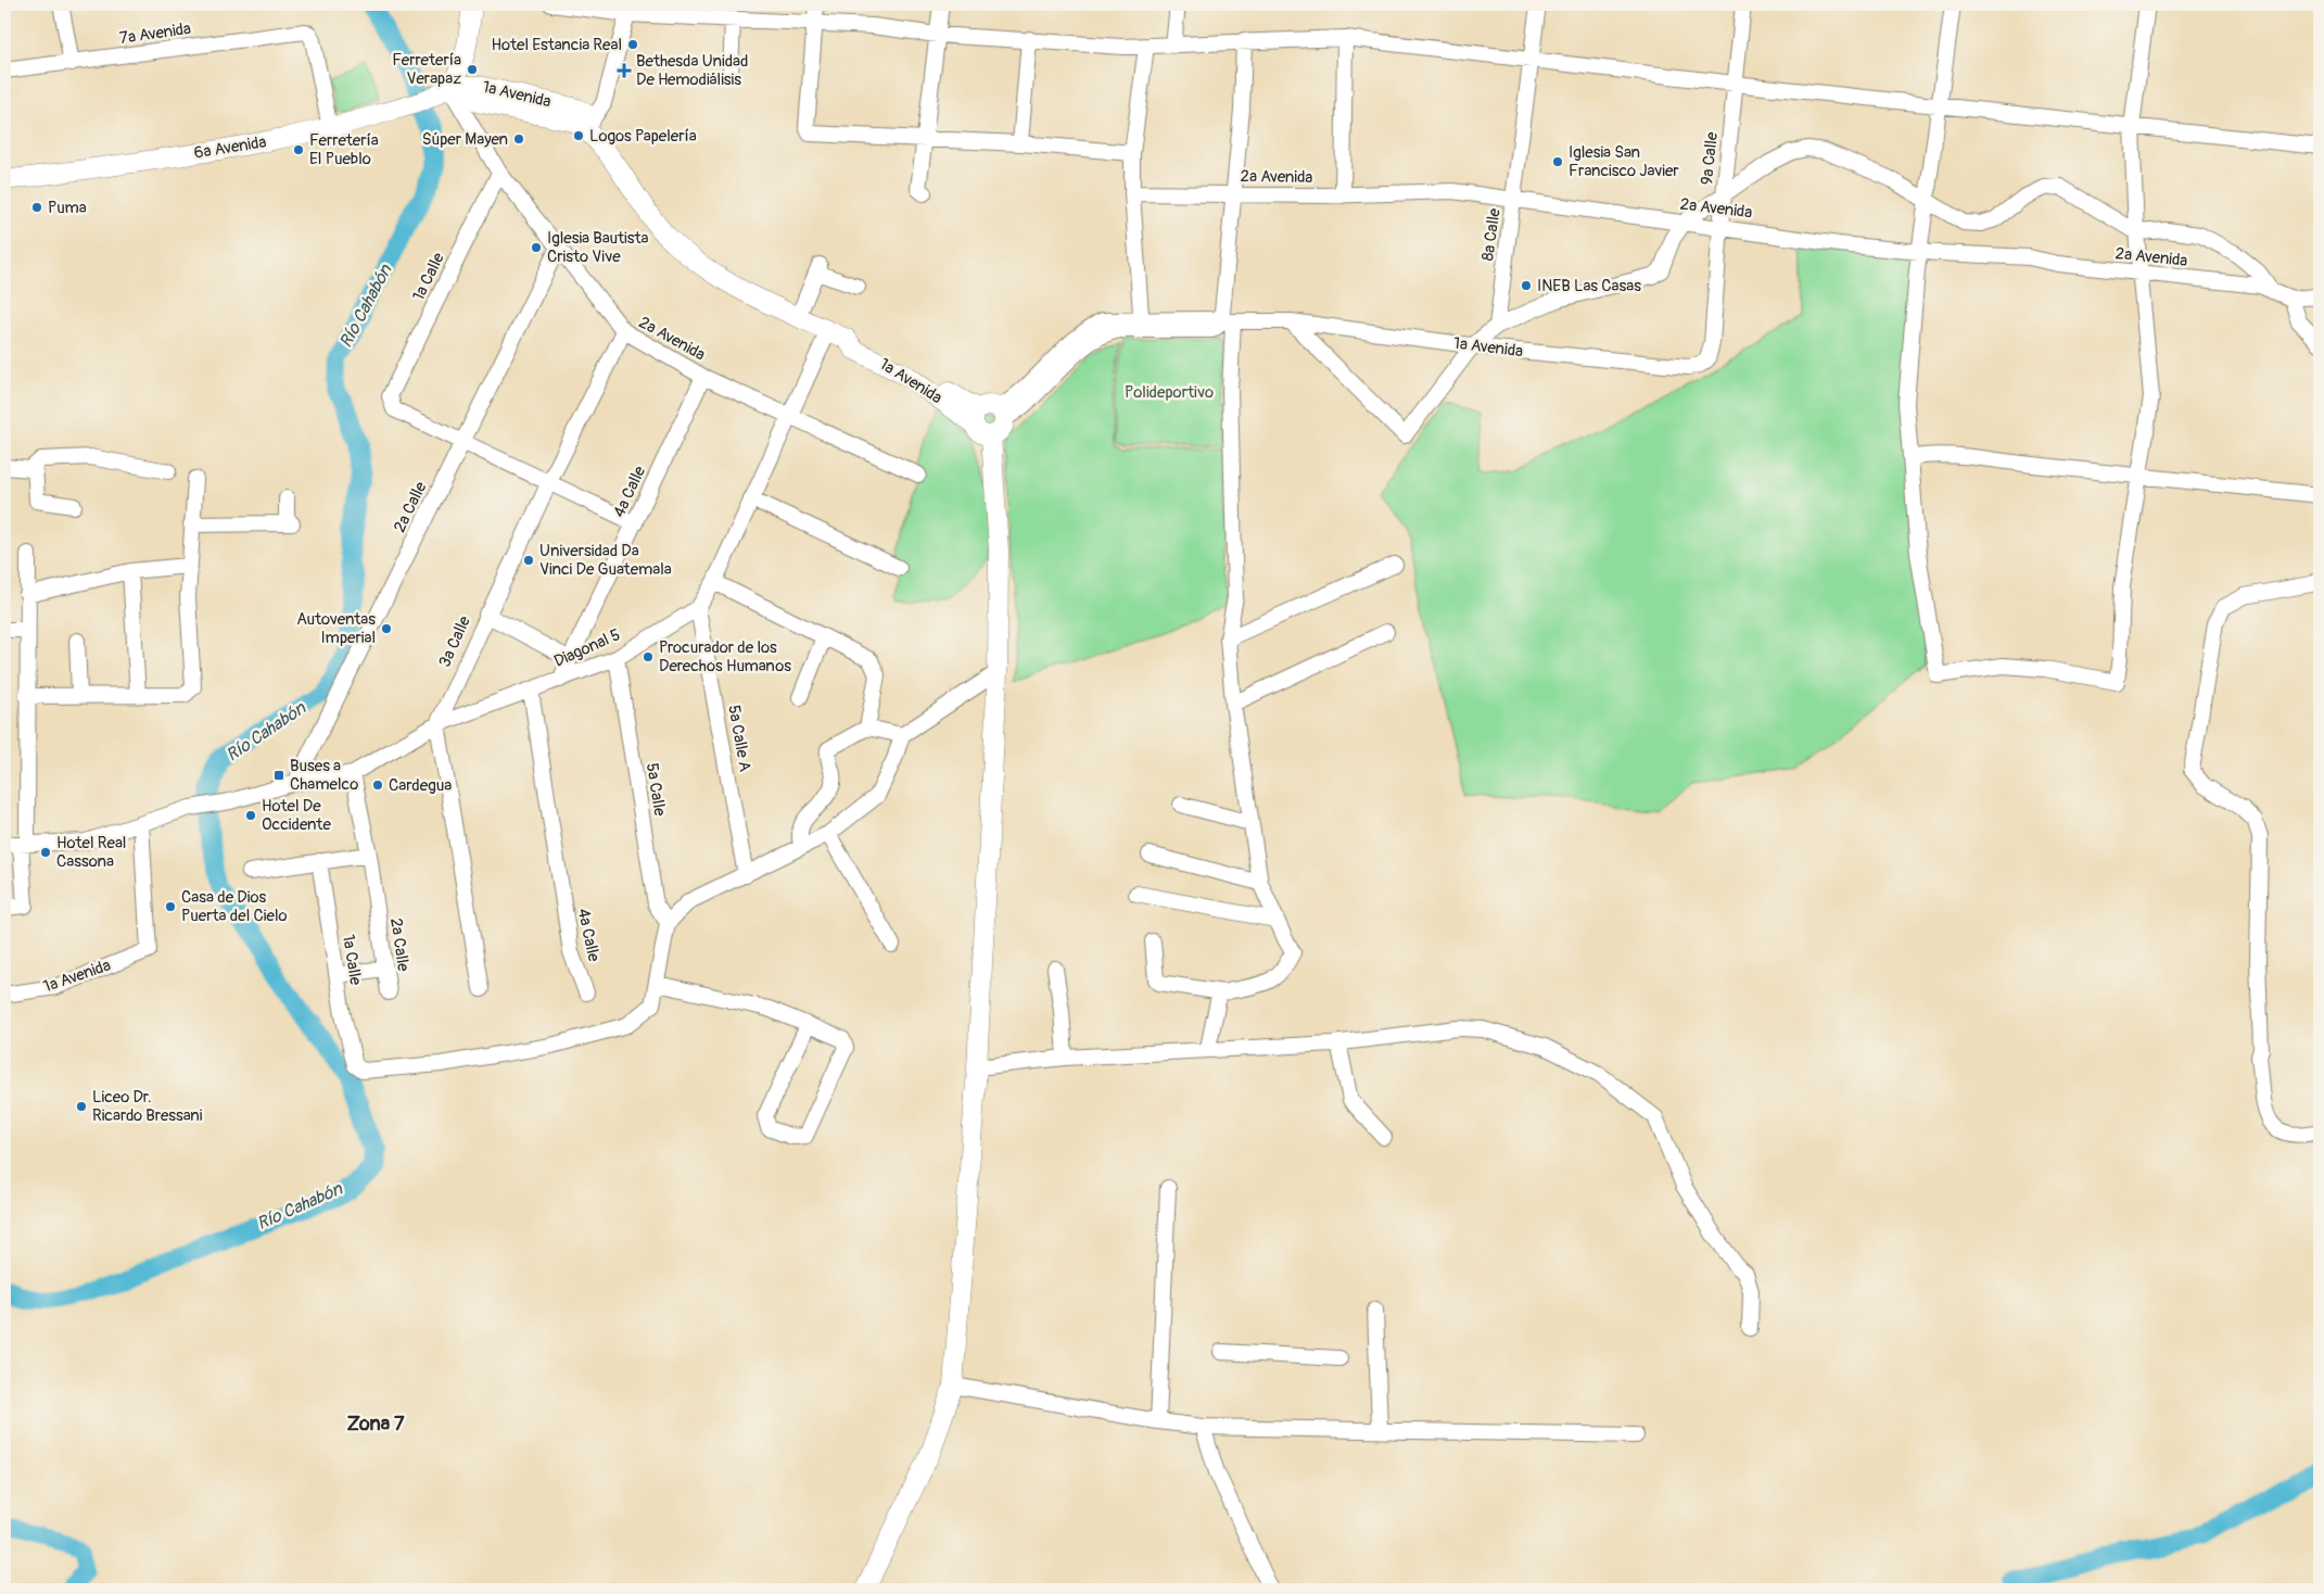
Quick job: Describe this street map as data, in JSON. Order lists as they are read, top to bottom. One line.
{"streets":{"main road":["1a Avenida","6a Avenida"],"street":["7a Avenida","9a Calle","2a Avenida","8a Calle","1a Calle","4a Calle","2a Calle","3a Calle","Diagonal 5","5a Calle A","5a Calle"]},"crossings":[["7a Avenida","6a Avenida"],["1a Avenida","6a Avenida"],["1a Avenida","9a Calle"],["1a Avenida","2a Avenida"],["1a Avenida","Diagonal 5"],["6a Avenida","2a Avenida"],["9a Calle","2a Avenida"],["2a Avenida","8a Calle"],["2a Avenida","1a Calle"],["2a Avenida","4a Calle"],["2a Avenida","2a Calle"],["2a Avenida","3a Calle"],["2a Avenida","Diagonal 5"],["1a Calle","2a Calle"],["4a Calle","Diagonal 5"],["2a Calle","Diagonal 5"],["3a Calle","Diagonal 5"],["Diagonal 5","5a Calle A"],["Diagonal 5","5a Calle"]],"districts":["Zona 7"],"water":["Río Cahabón"],"parks":["Polideportivo"],"places":{"other":["Hotel Estancia Real","Ferretería Verapaz","Logos Papelería","Súper Mayen","Ferretería El Pueblo","Iglesia San Francisco Javier","Puma","Iglesia Bautista Cristo Vive","INEB Las Casas","Universidad Da Vinci De Guatemala","Autoventas Imperial","Procurador de los Derechos Humanos","Cardegua","Hotel De Occidente","Hotel Real Cassona","Casa de Dios Puerta del Cielo","Liceo Dr. Ricardo Bressani"],"health":["Bethesda Unidad De Hemodiálisis"],"transit":["Buses a Chamelco"]}}
